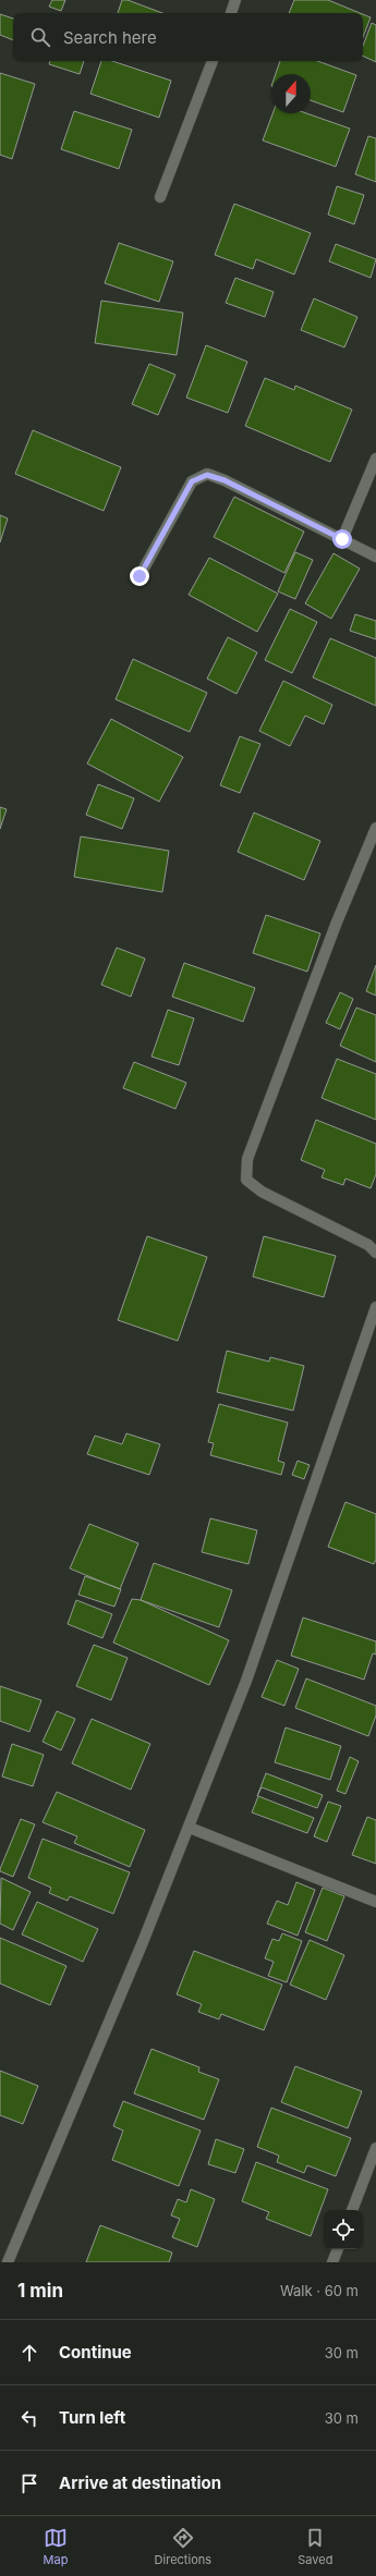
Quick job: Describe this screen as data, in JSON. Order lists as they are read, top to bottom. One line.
{"north":"top","page":{"search":"Search here","heading":["1 min","Walk · 60 m"],"list":[["Continue","30 m"],["Turn left","30 m"],"Arrive at destination"],"nav":["Map","Directions","Saved"]}}
